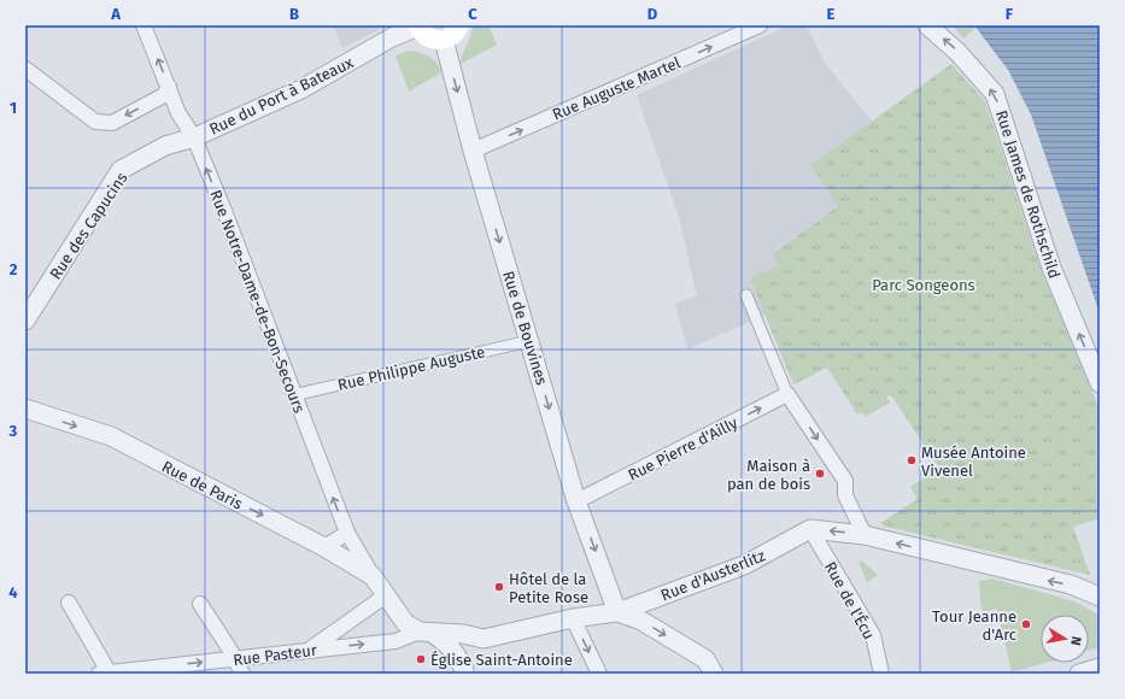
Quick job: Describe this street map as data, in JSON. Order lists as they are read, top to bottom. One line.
{"streets":{"street":["Rue Auguste Martel","Rue du Port à Bateaux","Rue James de Rothschild","Rue des Capucins","Rue Notre-Dame-de-Bon-Secours","Rue de Bouvines","Rue Philippe Auguste","Rue Pierre d'Ailly","Rue de Paris","Rue d'Austerlitz","Rue de l'Écu","Rue Pasteur"]},"crossings":[["Rue Auguste Martel","Rue de Bouvines"],["Rue du Port à Bateaux","Rue des Capucins"],["Rue du Port à Bateaux","Rue Notre-Dame-de-Bon-Secours"],["Rue des Capucins","Rue Notre-Dame-de-Bon-Secours"],["Rue Notre-Dame-de-Bon-Secours","Rue Philippe Auguste"],["Rue Notre-Dame-de-Bon-Secours","Rue de Paris"],["Rue de Bouvines","Rue Philippe Auguste"],["Rue de Bouvines","Rue Pierre d'Ailly"],["Rue de Bouvines","Rue d'Austerlitz"],["Rue d'Austerlitz","Rue de l'Écu"],["Rue d'Austerlitz","Rue Pasteur"]],"one_way":["Rue Auguste Martel","Rue James de Rothschild","Rue Notre-Dame-de-Bon-Secours","Rue de Bouvines","Rue Pierre d'Ailly","Rue de Paris","Rue Pasteur"],"parks":["Parc Songeons"],"places":["Musée Antoine Vivenel","Maison à pan de bois","Hôtel de la Petite Rose","Tour Jeanne d'Arc","Église Saint-Antoine"],"north":"right","grid":{"columns":["A","B","C","D","E","F"],"rows":["1","2","3","4"]}}
